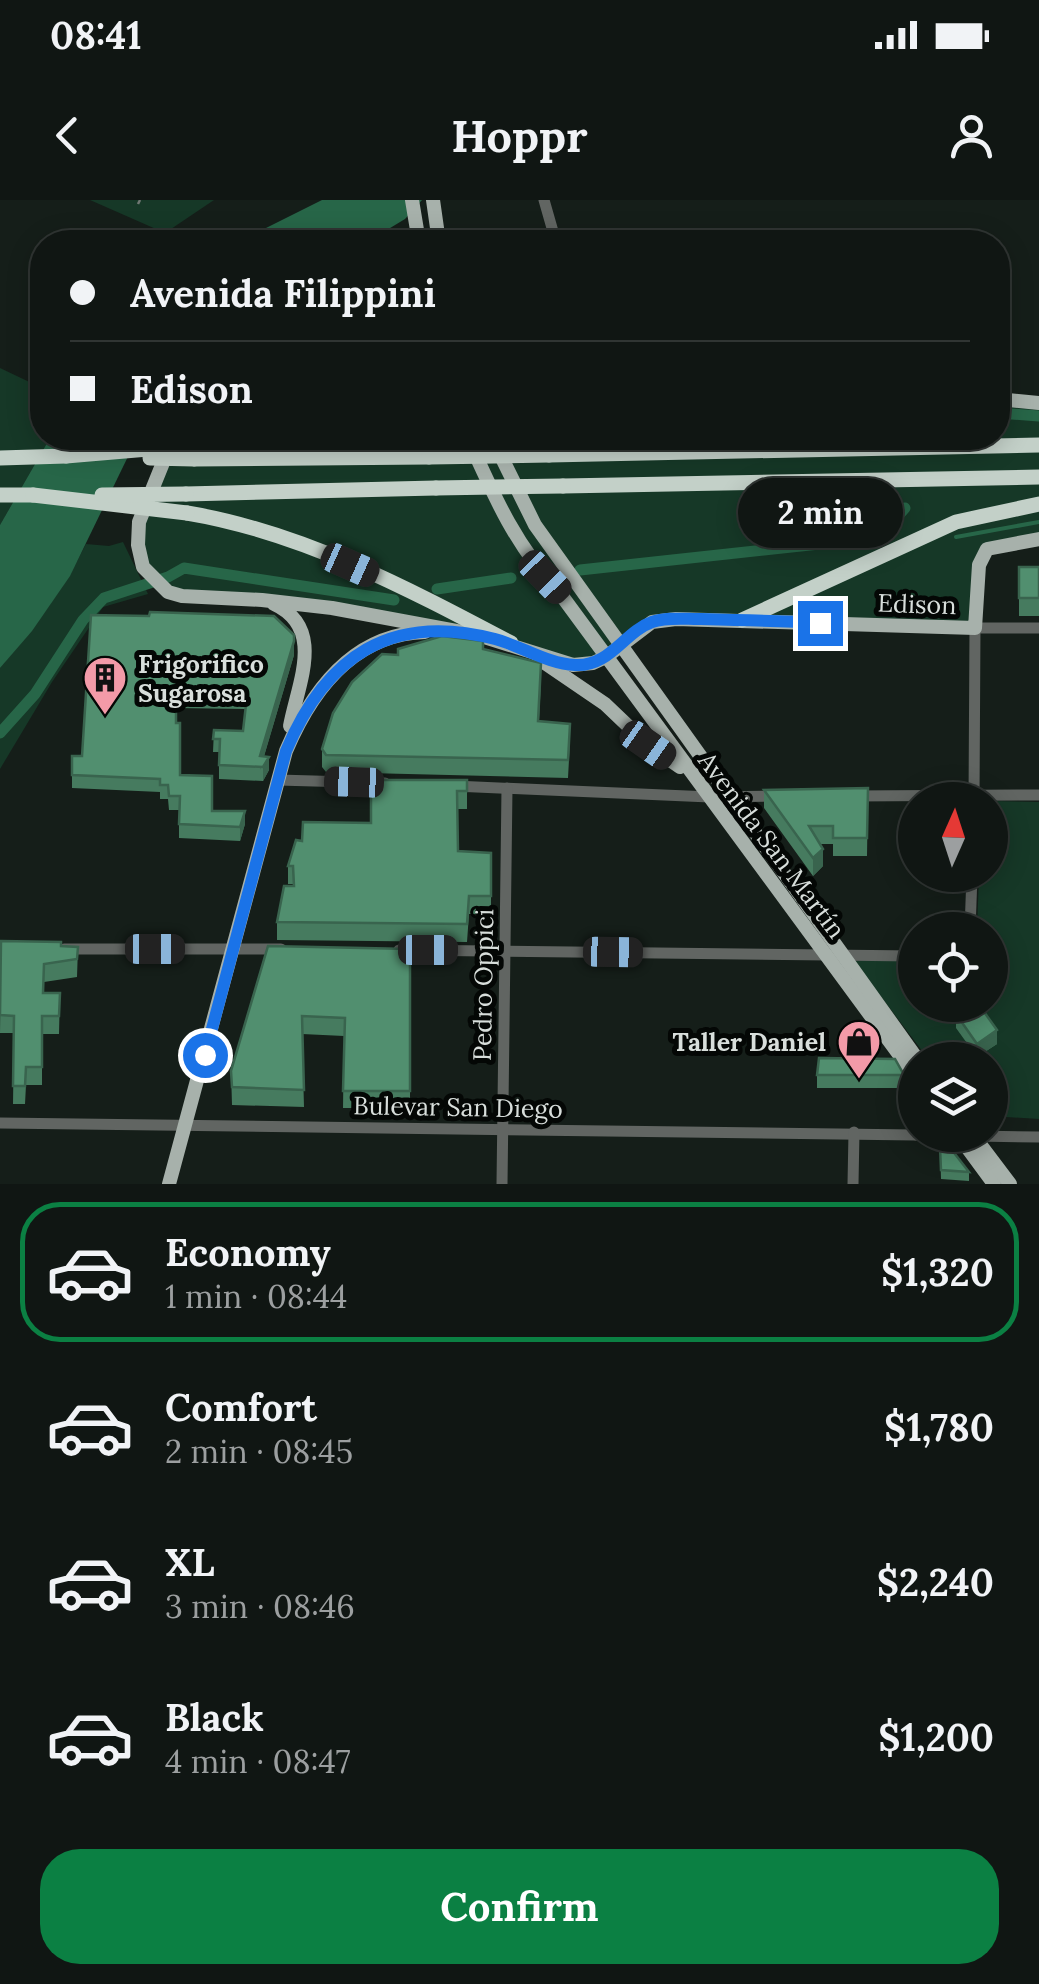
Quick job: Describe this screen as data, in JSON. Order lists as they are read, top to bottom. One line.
{"streets":{"main road":["Edison","Avenida San Martín"],"street":["Pedro Oppici","Bulevar San Diego"]},"crossings":[["Edison","Avenida San Martín"],["Pedro Oppici","Bulevar San Diego"]],"places":{"building":["Frigorifico Sugarosa"],"shop":["Taller Daniel"]},"north":"top","page":{"status":"08:41","header":"Hoppr","banner":["Avenida Filippini","Edison"],"bubble":"2 min","list":[{"name":"Economy","note":"1 min · 08:44","value":"$1,320"},{"name":"Comfort","note":"2 min · 08:45","value":"$1,780"},{"name":"XL","note":"3 min · 08:46","value":"$2,240"},{"name":"Black","note":"4 min · 08:47","value":"$1,200"}],"buttons":"Confirm"}}
